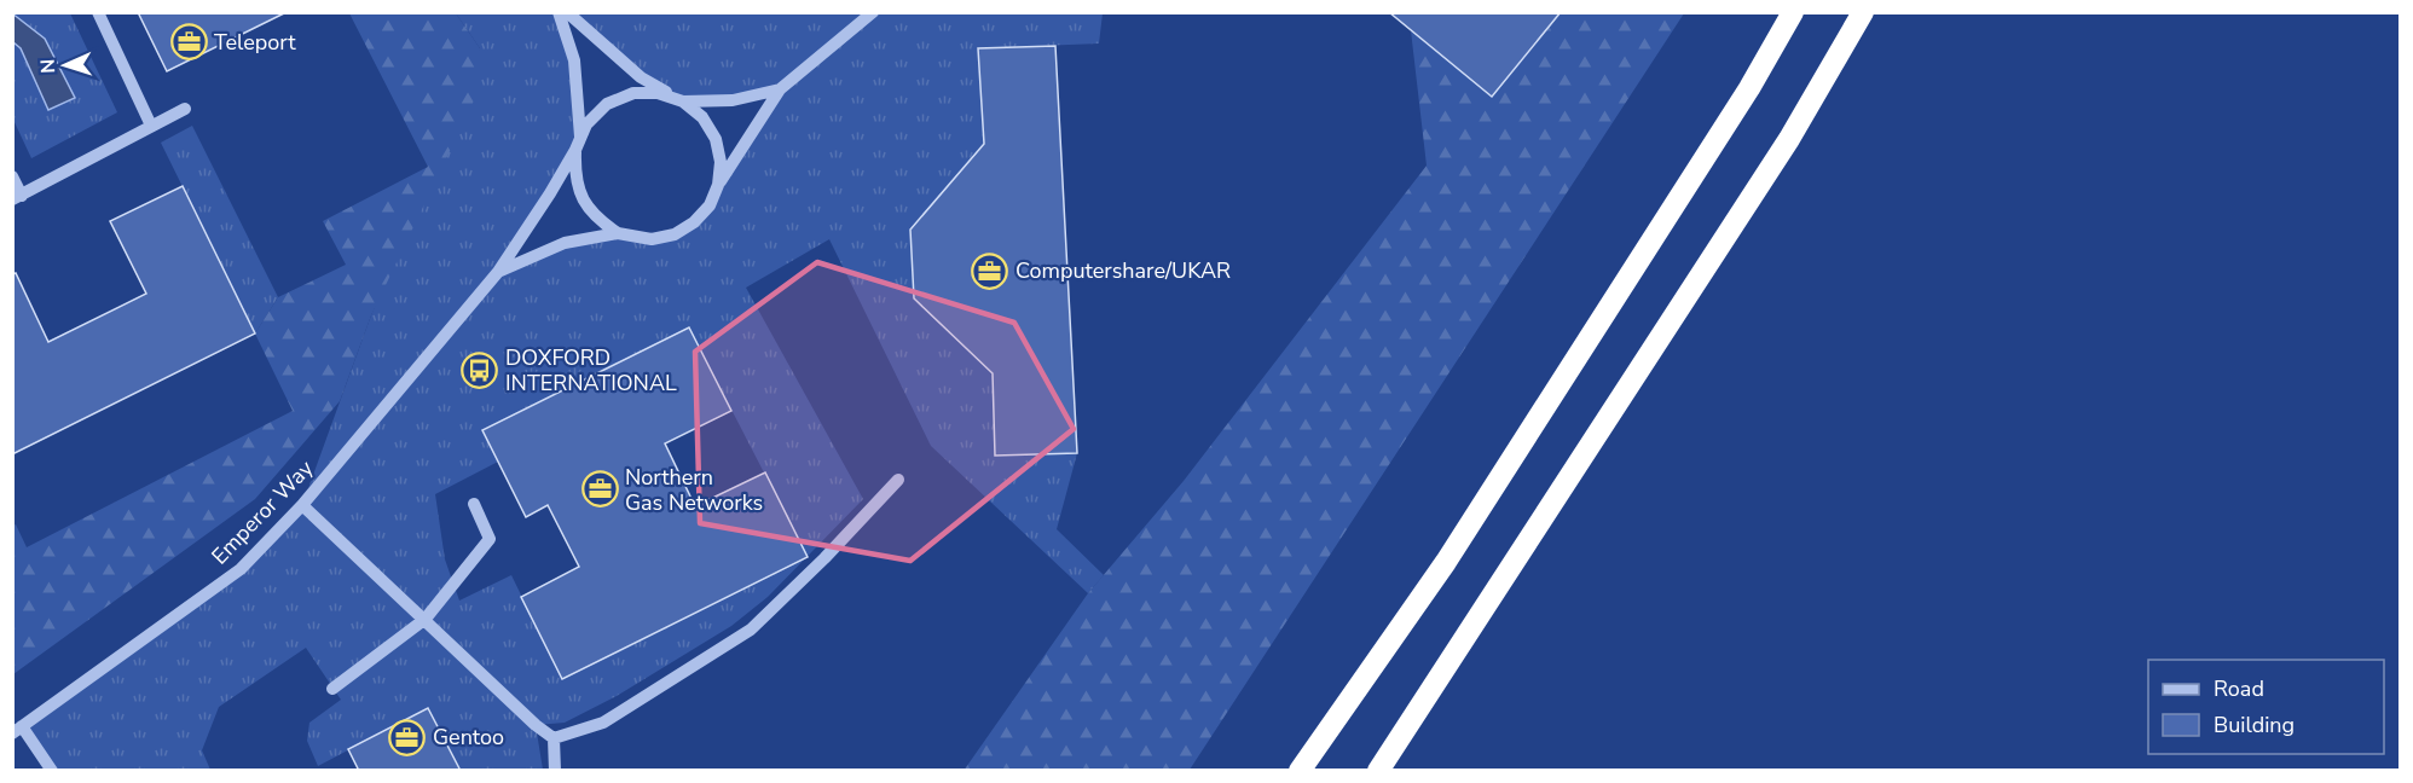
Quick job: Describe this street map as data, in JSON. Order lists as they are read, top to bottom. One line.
{"streets":{"street":["Emperor Way"]},"places":{"office":["Teleport","Computershare/UKAR","Northern Gas Networks","Gentoo"],"bus stop":["DOXFORD INTERNATIONAL"]},"legend":["Road","Building"],"north":"left"}
